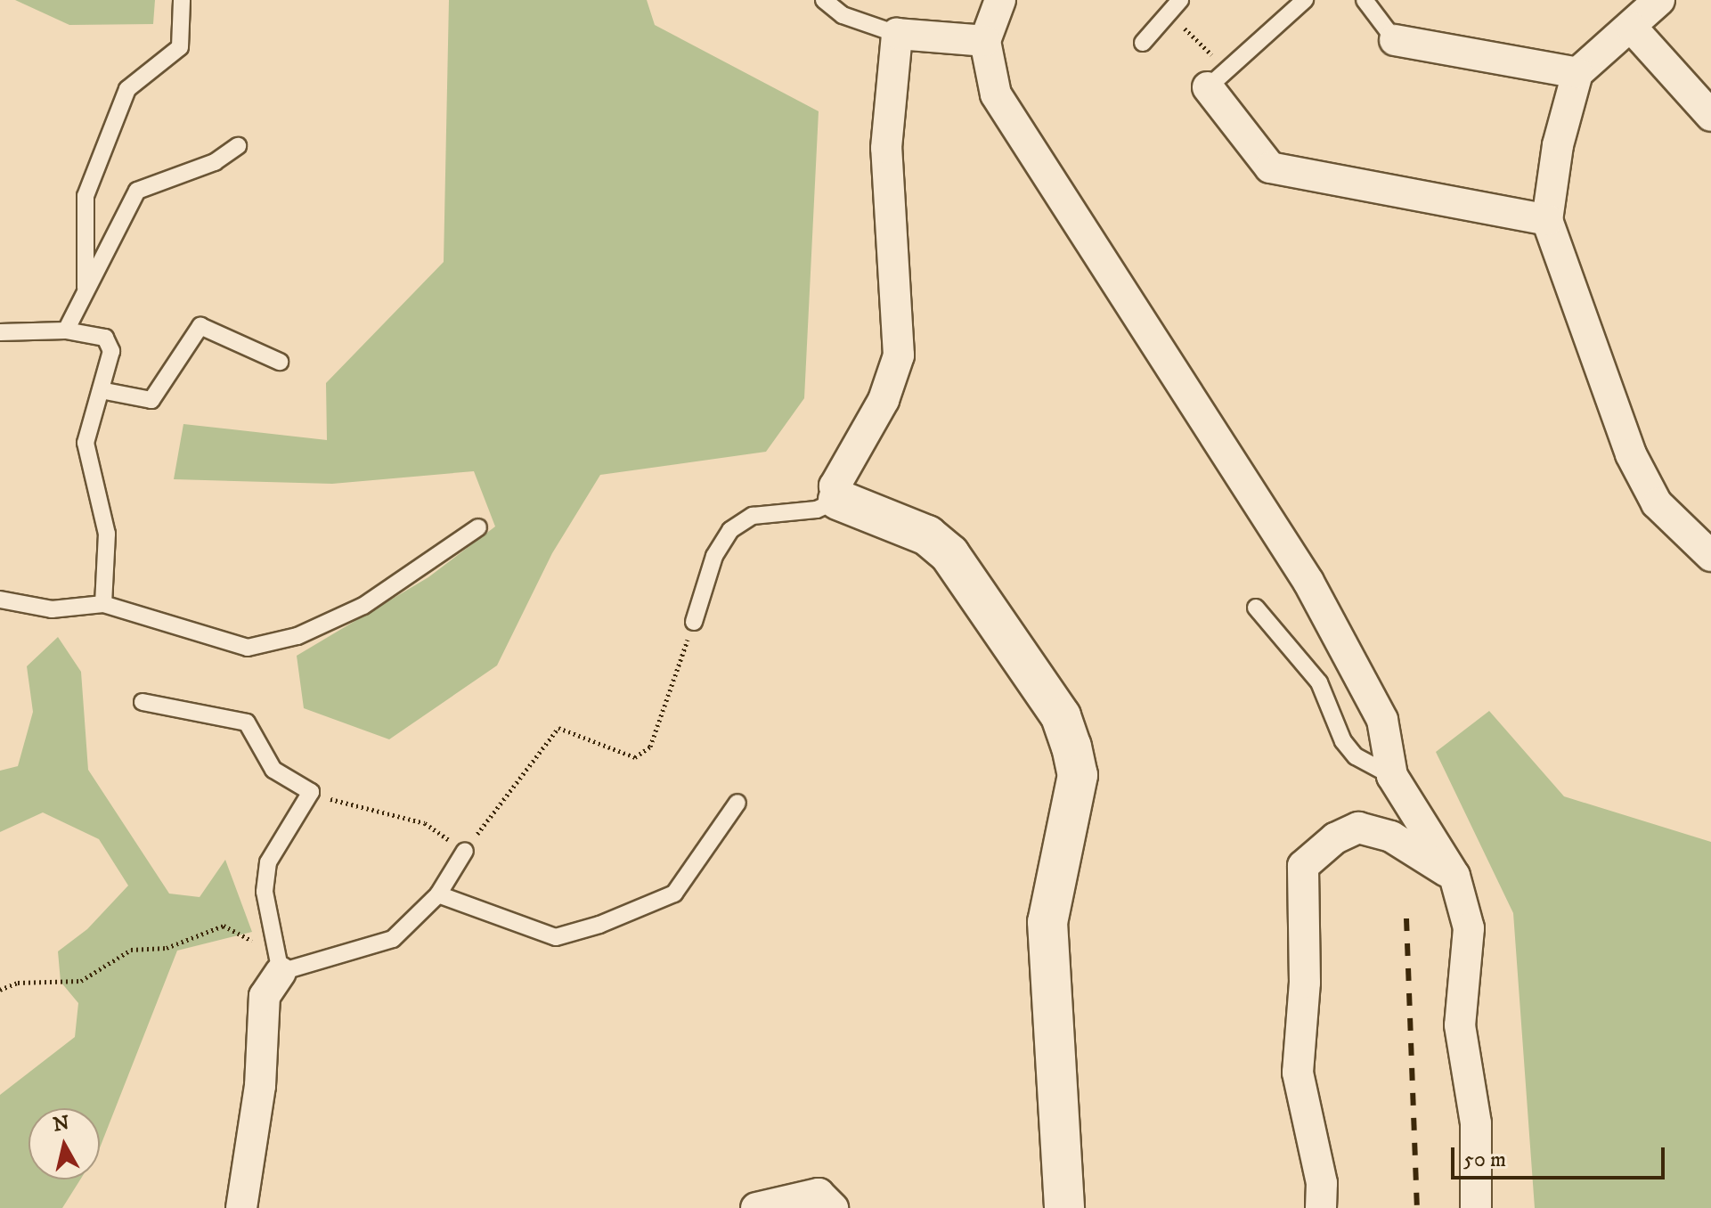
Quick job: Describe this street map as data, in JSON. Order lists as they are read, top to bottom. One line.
{"scale_bar":"50 m","north":"top"}
